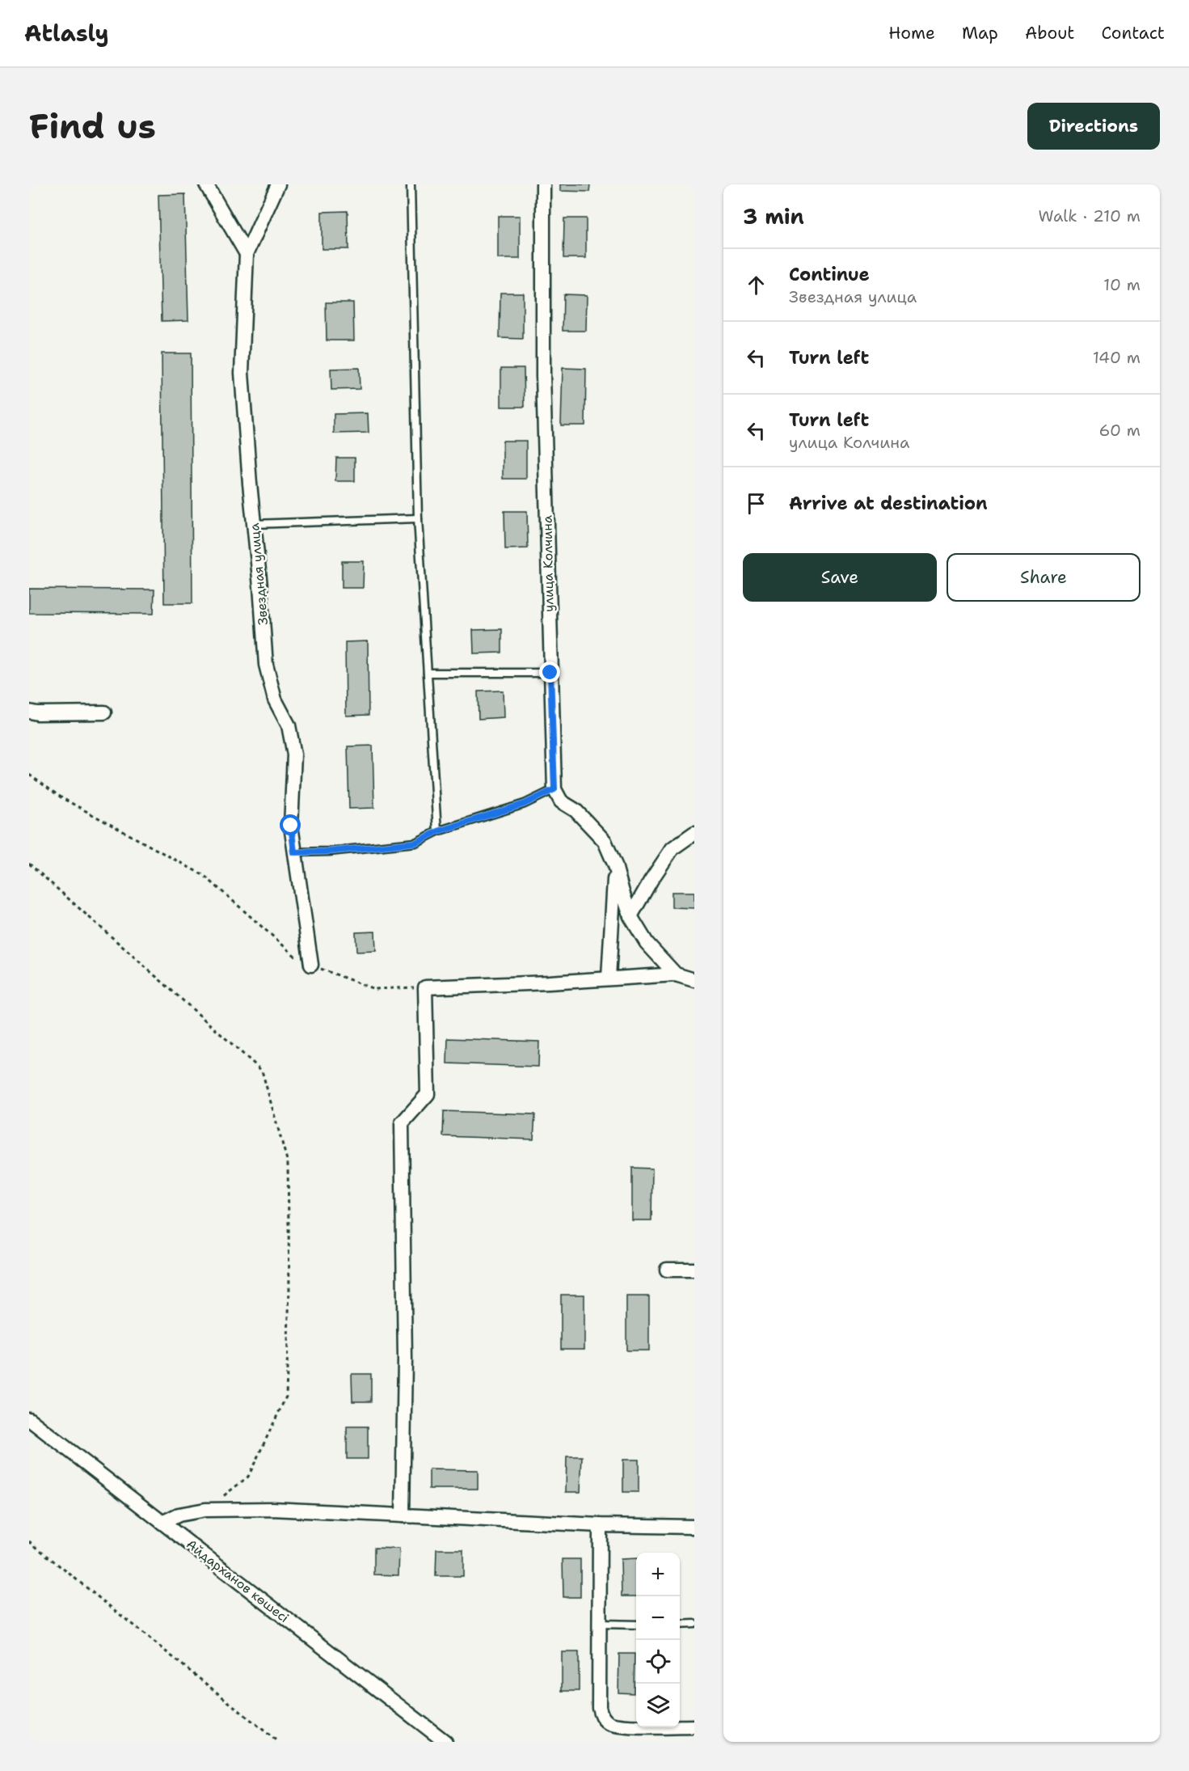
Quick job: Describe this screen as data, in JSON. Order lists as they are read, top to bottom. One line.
{"streets":{"street":["улица Колчина","Звездная улица","Айдарханов көшесі"]},"page":{"header":"Atlasly","nav":["Home","Map","About","Contact"],"buttons":["Directions",["Save","Share"]],"title":"Find us","heading":["3 min","Walk · 210 m"],"list":[["Continue","Звездная улица","10 m"],["Turn left","140 m"],["Turn left","улица Колчина","60 m"],"Arrive at destination"],"map_buttons":["+","−"]}}
